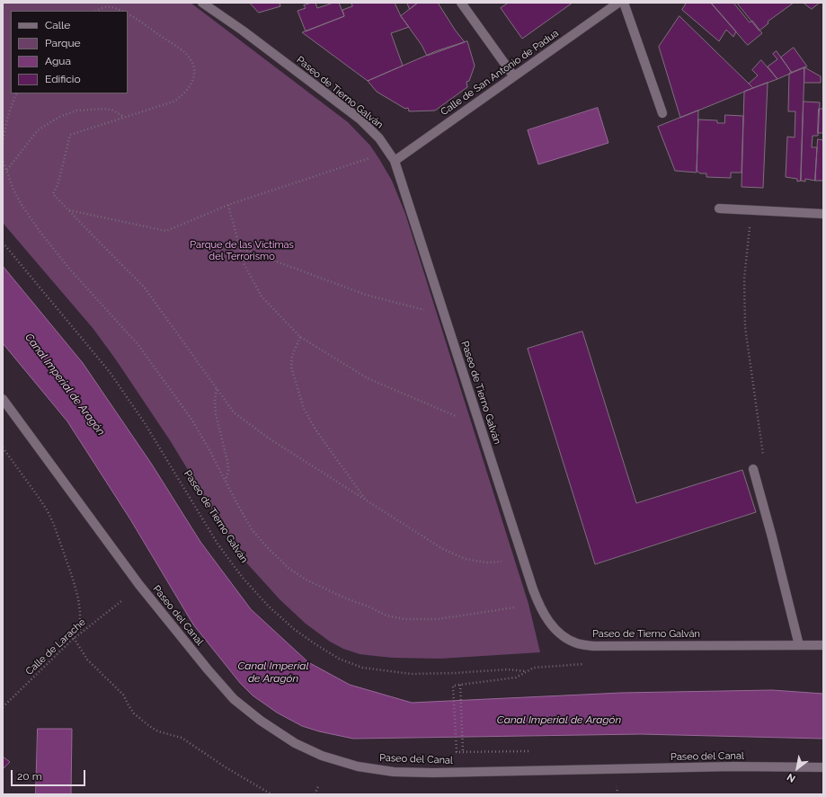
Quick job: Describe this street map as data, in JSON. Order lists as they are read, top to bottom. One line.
{"streets":{"street":["Calle de San Antonio de Padua","Paseo de Tierno Galván","Paseo del Canal"],"path":["Calle de Larache"]},"crossings":[["Calle de San Antonio de Padua","Paseo de Tierno Galván"]],"water":["Canal Imperial de Aragón"],"parks":["Parque de las Víctimas del Terrorismo"],"legend":["Calle","Parque","Agua","Edificio"],"scale_bar":"20 m","north":"bottom left"}
